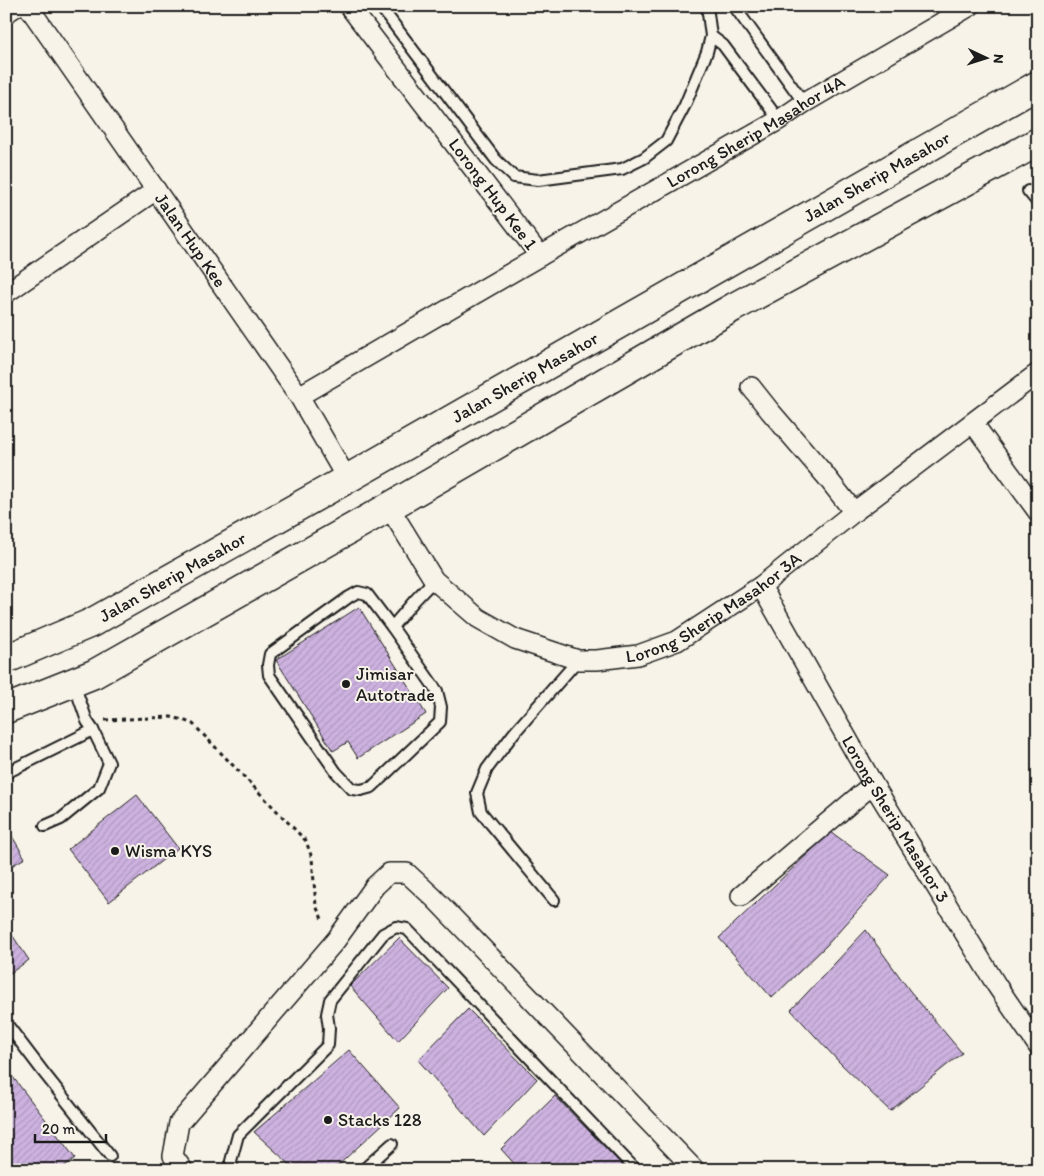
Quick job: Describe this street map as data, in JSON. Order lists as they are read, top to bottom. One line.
{"streets":{"main road":["Jalan Sherip Masahor"],"street":["Lorong Sherip Masahor 4A","Lorong Hup Kee 1","Jalan Hup Kee","Lorong Sherip Masahor 3A","Lorong Sherip Masahor 3"]},"crossings":[["Lorong Sherip Masahor 4A","Lorong Hup Kee 1"],["Jalan Sherip Masahor","Jalan Hup Kee"],["Lorong Hup Kee 1","Jalan Hup Kee"],["Lorong Sherip Masahor 3A","Lorong Sherip Masahor 3"]],"places":["Jimisar Autotrade","Wisma KYS","Stacks 128"],"scale_bar":"20 m","north":"right"}
